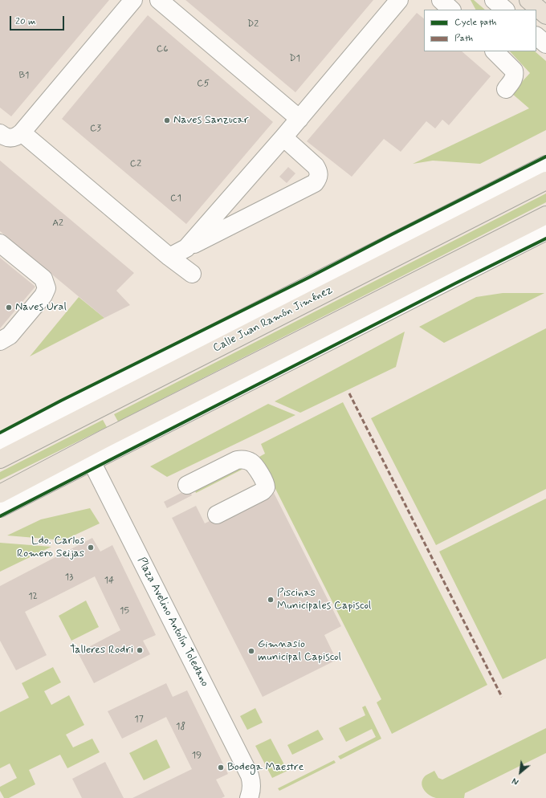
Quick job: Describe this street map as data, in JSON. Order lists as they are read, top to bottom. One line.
{"streets":{"main road":["Calle Juan Ramón Jiménez"],"street":["Plaza Avelino Antolín Toledano"]},"places":["Naves Sanzucar","Naves Ural","Ldo. Carlos Romero Seijas","Piscinas Municipales Capiscol","Talleres Rodri","Gimnasio municipal Capiscol","Bodega Maestre"],"house_numbers":["D2","C6","D1","B1","C5","C3","C2","C1","A2","13","14","12","15","17","18","19"],"legend":["Cycle path","Path"],"scale_bar":"20 m","north":"bottom left"}
